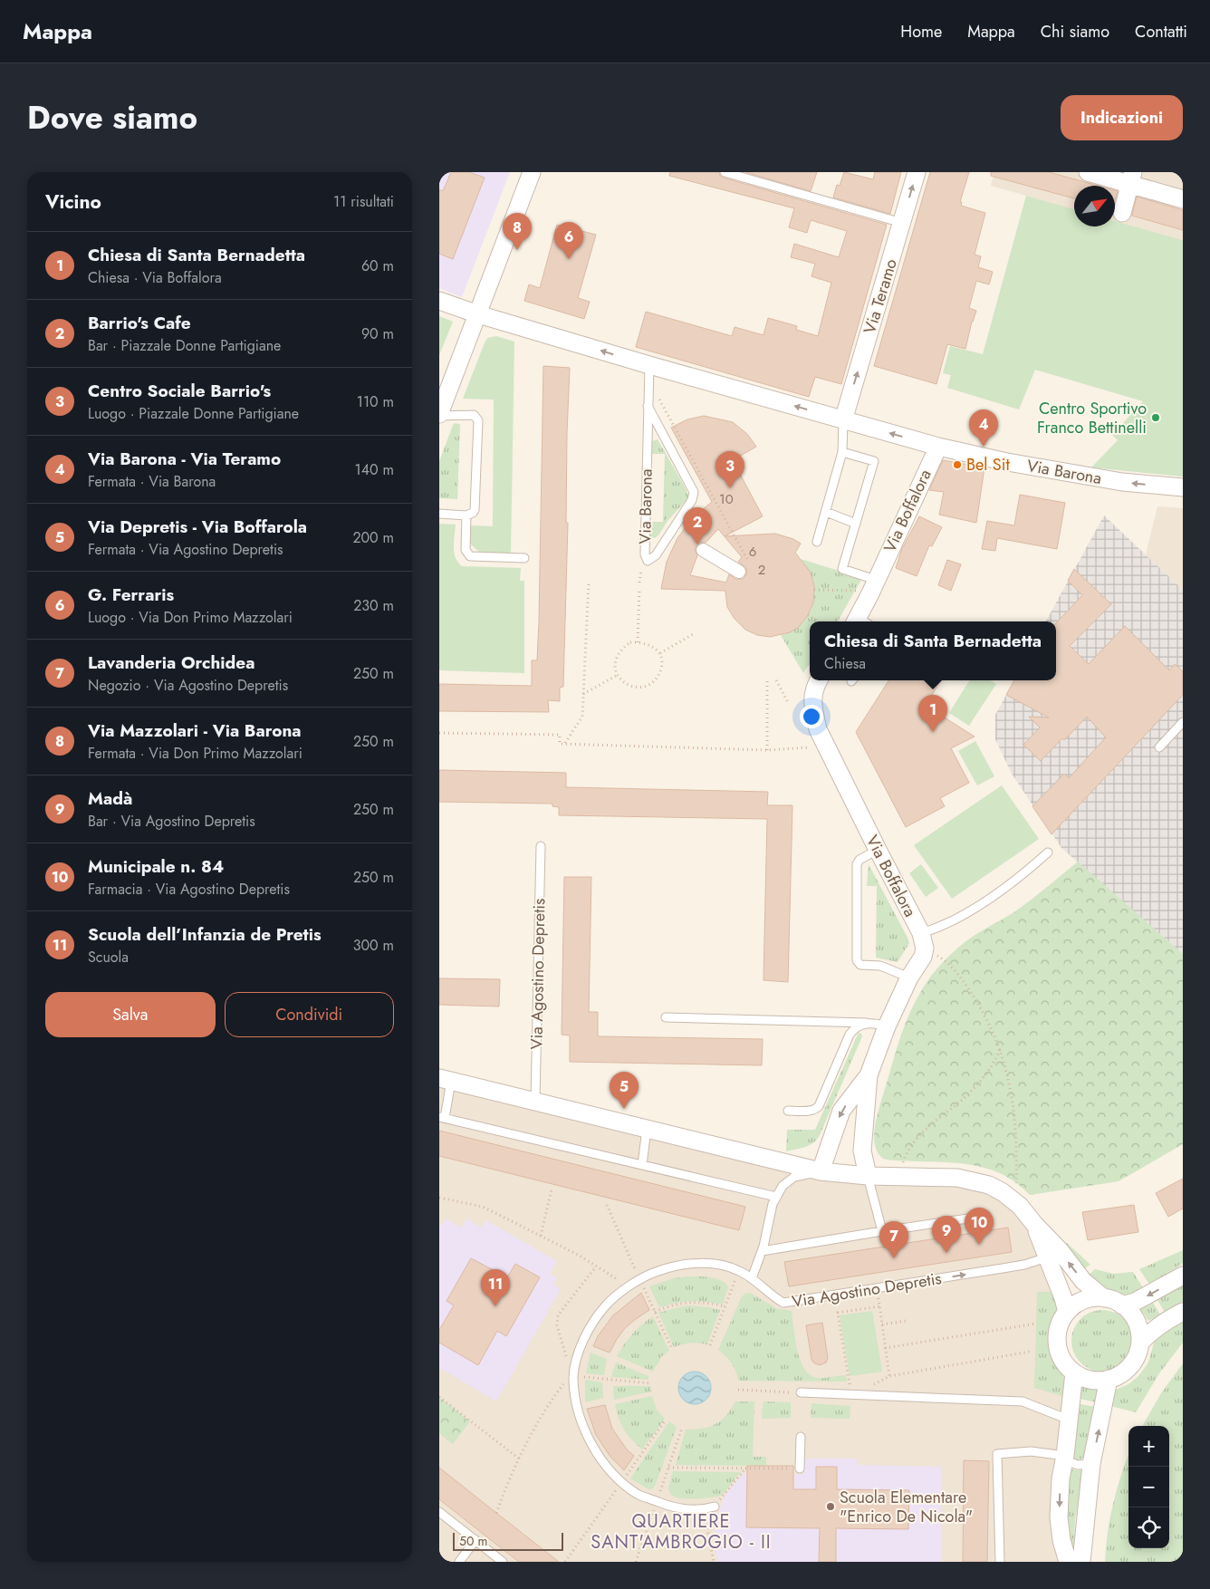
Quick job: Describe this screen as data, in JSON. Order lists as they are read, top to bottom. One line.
{"streets":{"street":["Via Teramo","Via Barona","Via Boffalora"],"lane":["Via Agostino Depretis"]},"crossings":[["Via Teramo","Via Barona"],["Via Barona","Via Boffalora"]],"one_way":["Via Teramo","Via Barona"],"districts":["QUARTIERE SANT'AMBROGIO - II"],"places":["Centro Sportivo Franco Bettinelli","Bel Sit","Scuola Elementare \"Enrico De Nicola\""],"house_numbers":["10","6","2"],"scale_bar":"50 m","north":"top right","page":{"header":"Mappa","nav":["Home","Mappa","Chi siamo","Contatti"],"title":"Dove siamo","buttons":["Indicazioni",["Salva","Condividi"]],"heading":["Vicino","11 risultati"],"pins":["8","6","4","3","2","1","5","10","9","7","11"],"list":[{"mark":"1","name":"Chiesa di Santa Bernadetta","note":"Chiesa · Via Boffalora","value":"60 m"},{"mark":"2","name":"Barrio's Cafe","note":"Bar · Piazzale Donne Partigiane","value":"90 m"},{"mark":"3","name":"Centro Sociale Barrio's","note":"Luogo · Piazzale Donne Partigiane","value":"110 m"},{"mark":"4","name":"Via Barona - Via Teramo","note":"Fermata · Via Barona","value":"140 m"},{"mark":"5","name":"Via Depretis - Via Boffarola","note":"Fermata · Via Agostino Depretis","value":"200 m"},{"mark":"6","name":"G. Ferraris","note":"Luogo · Via Don Primo Mazzolari","value":"230 m"},{"mark":"7","name":"Lavanderia Orchidea","note":"Negozio · Via Agostino Depretis","value":"250 m"},{"mark":"8","name":"Via Mazzolari - Via Barona","note":"Fermata · Via Don Primo Mazzolari","value":"250 m"},{"mark":"9","name":"Madà","note":"Bar · Via Agostino Depretis","value":"250 m"},{"mark":"10","name":"Municipale n. 84","note":"Farmacia · Via Agostino Depretis","value":"250 m"},{"mark":"11","name":"Scuola dell’Infanzia de Pretis","note":"Scuola","value":"300 m"}],"popup":["Chiesa di Santa Bernadetta","Chiesa"],"map_buttons":["+","−"],"scale":"50 m"}}
